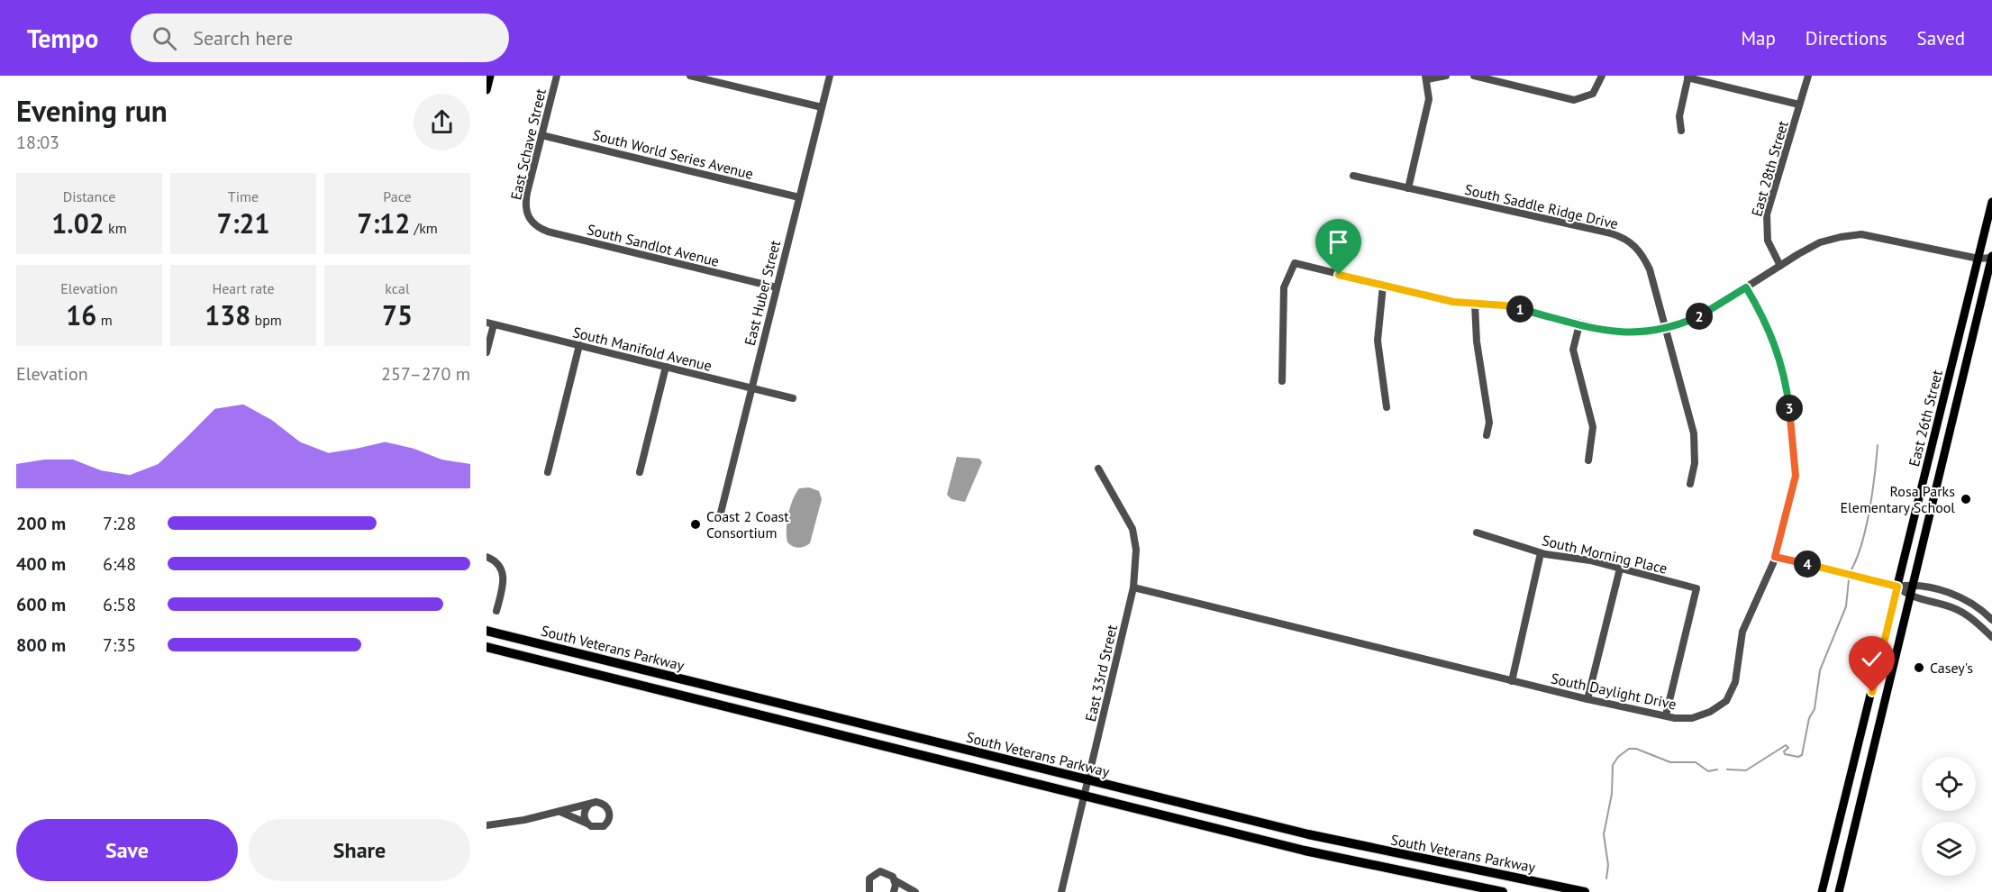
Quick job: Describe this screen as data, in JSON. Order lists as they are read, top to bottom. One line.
{"streets":{"highway":["South Veterans Parkway"],"main road":["East 26th Street"],"street":["East Schave Street","South World Series Avenue","East 28th Street","South Saddle Ridge Drive","South Sandlot Avenue","East Huber Street","South Manifold Avenue","South Morning Place","East 33rd Street","South Daylight Drive"]},"crossings":[["East Schave Street","South World Series Avenue"],["East Schave Street","South Sandlot Avenue"],["South World Series Avenue","East Huber Street"],["South Sandlot Avenue","East Huber Street"],["East Huber Street","South Manifold Avenue"],["South Morning Place","South Daylight Drive"],["South Veterans Parkway","East 33rd Street"],["East 33rd Street","South Daylight Drive"]],"places":["Rosa Parks Elementary School","Coast 2 Coast Consortium","Casey's"],"page":{"header":"Tempo","search":"Search here","nav":["Map","Directions","Saved"],"heading":["Evening run","18:03"],"stats":[["Distance","1.02 km"],["Time","7:21"],["Pace","7:12 /km"],["Elevation","16 m"],["Heart rate","138 bpm"],["kcal","75"]],"pins":["1","2","3","4"],"chart":["Elevation","257–270 m"],"list":[{"name":"200 m","note":"7:28"},{"name":"400 m","note":"6:48"},{"name":"600 m","note":"6:58"},{"name":"800 m","note":"7:35"}],"buttons":["Save","Share"]}}
